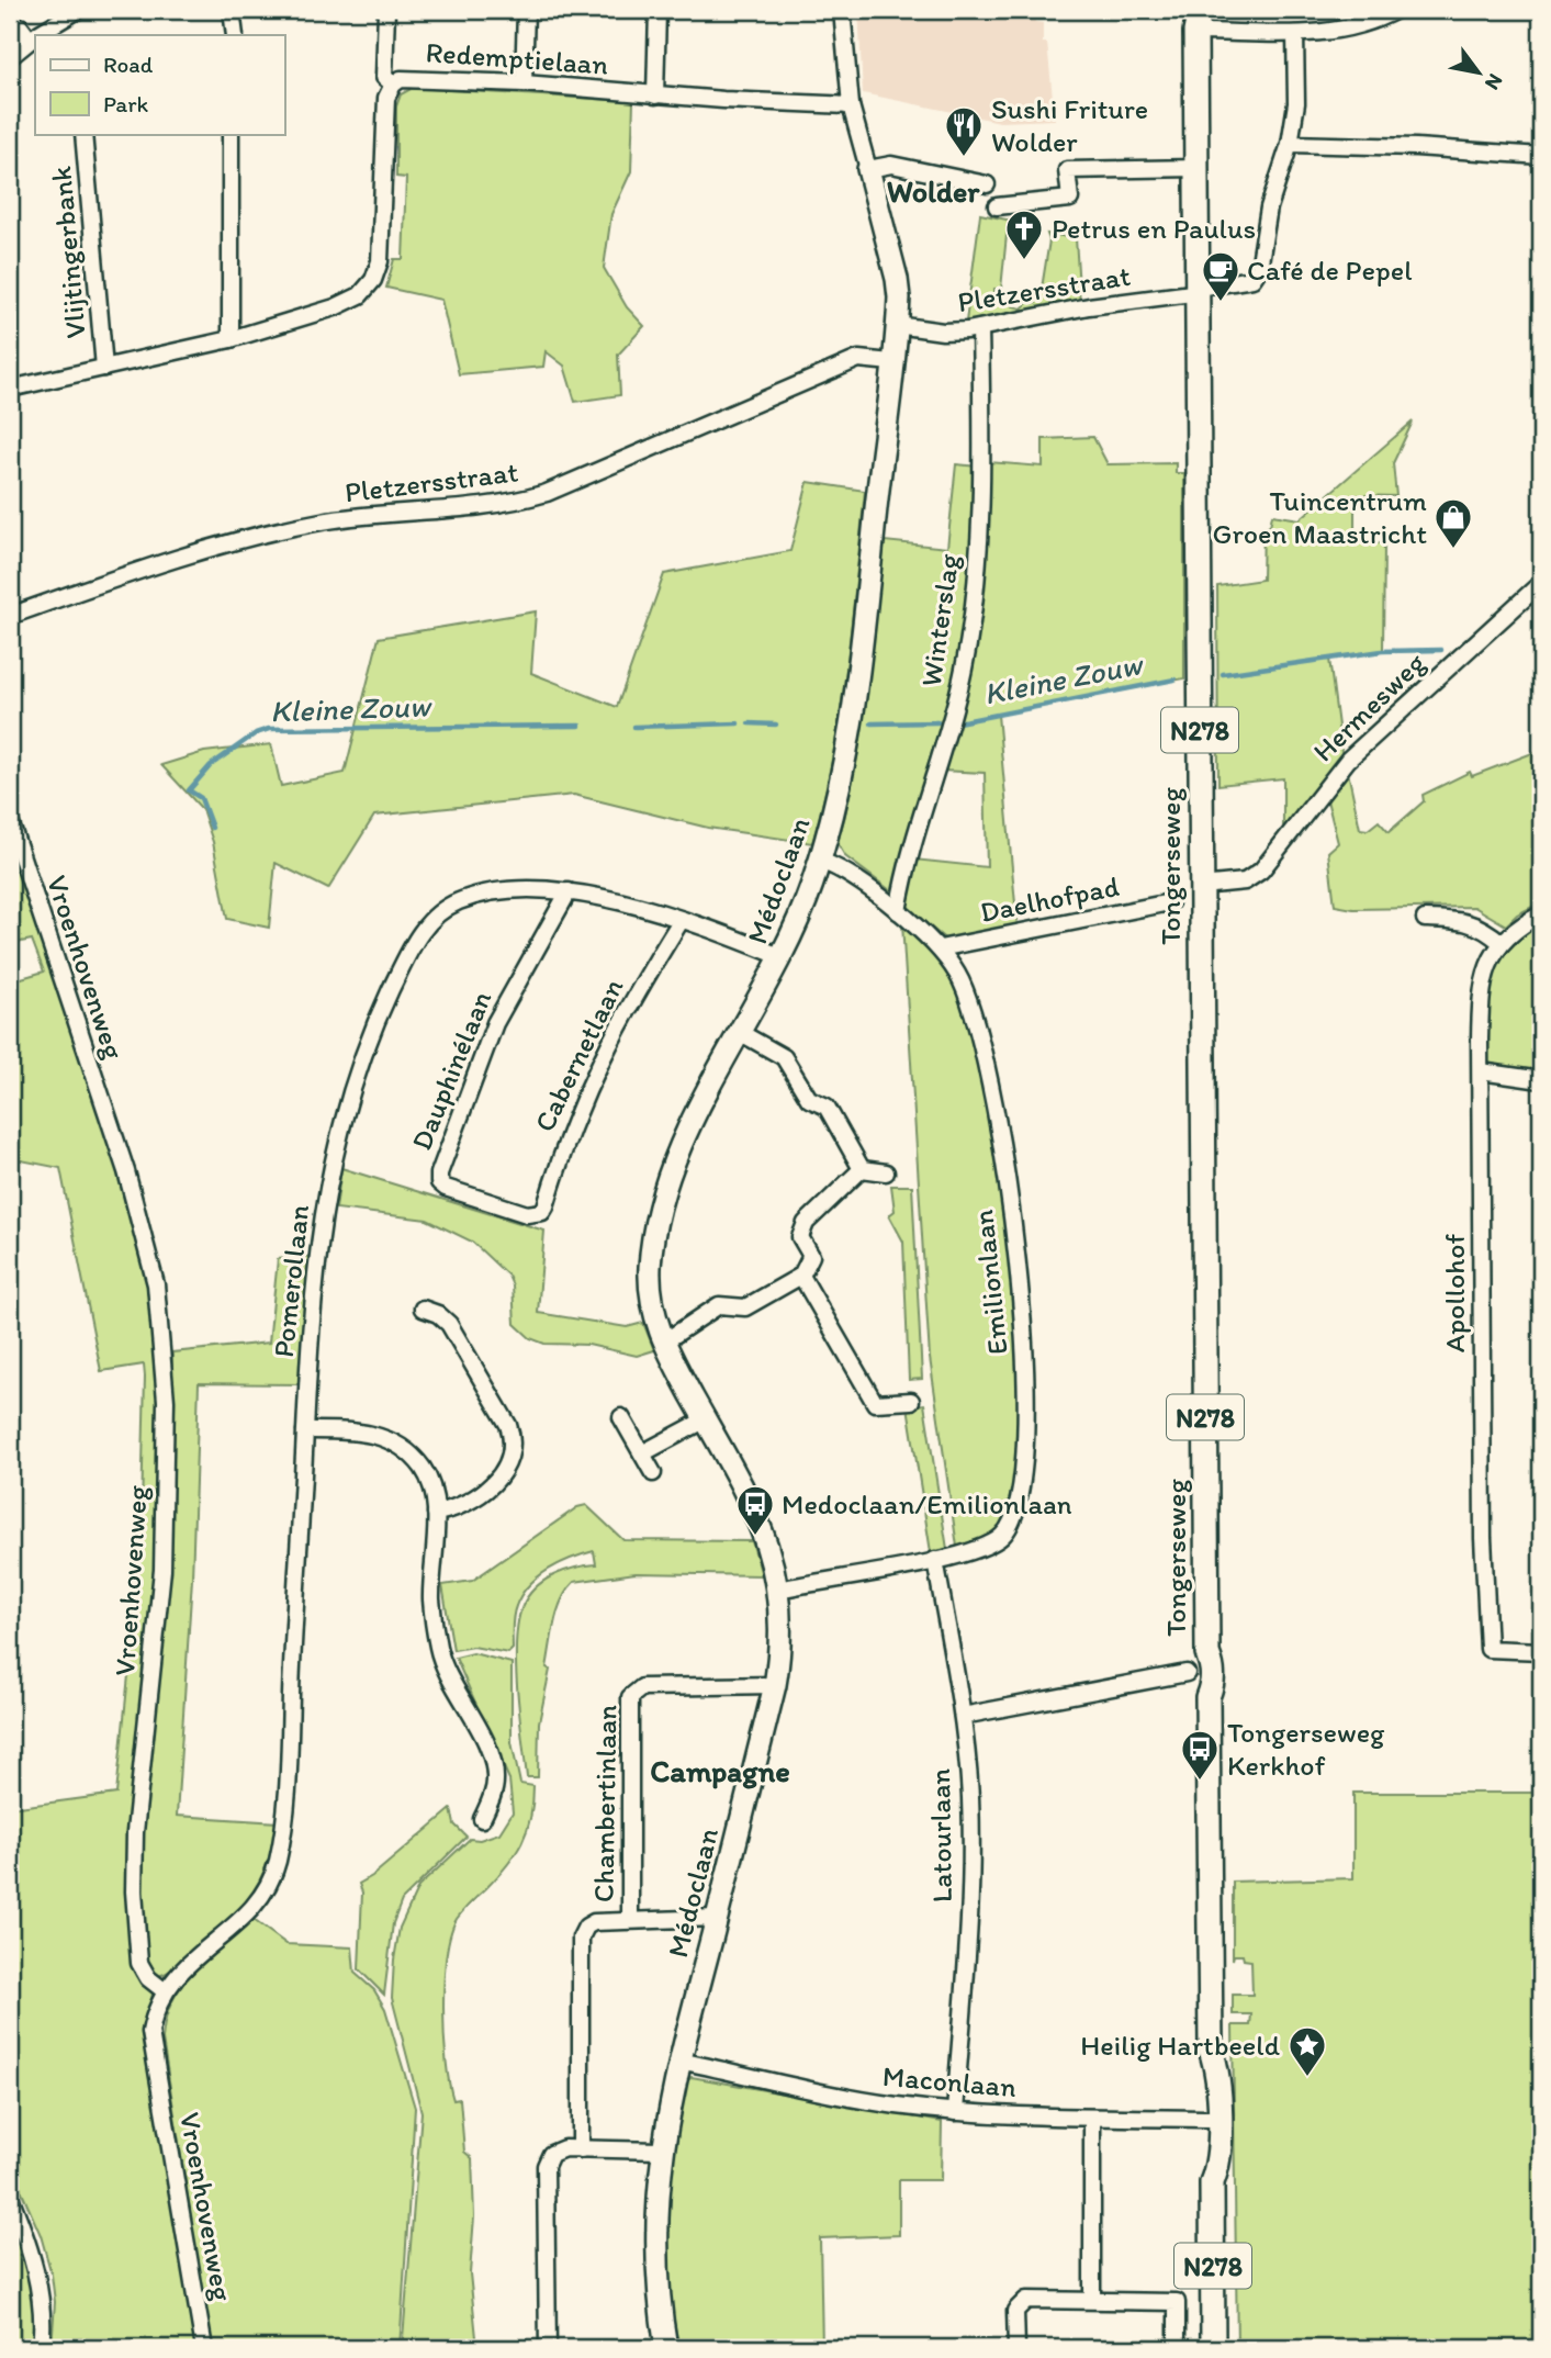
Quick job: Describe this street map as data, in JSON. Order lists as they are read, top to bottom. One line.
{"streets":{"main road":["N278","Tongerseweg"],"street":["Redemptielaan","Vlijtingerbank","Pletzersstraat","Winterslag","Hermesweg","Médoclaan","Daelhofpad","Vroenhovenweg","Cabernetlaan","Dauphinélaan","Pomerollaan","Emilionlaan","Apollohof","Chambertinlaan","Latourlaan","Maconlaan"]},"crossings":[["Redemptielaan","Vlijtingerbank"],["Pletzersstraat","Winterslag"],["Pletzersstraat","Tongerseweg"],["Pletzersstraat","Médoclaan"],["Winterslag","Emilionlaan"],["Hermesweg","Tongerseweg"],["Tongerseweg","Maconlaan"],["Médoclaan","Pomerollaan"],["Médoclaan","Emilionlaan"],["Médoclaan","Chambertinlaan"],["Médoclaan","Maconlaan"],["Daelhofpad","Emilionlaan"],["Vroenhovenweg","Pomerollaan"],["Cabernetlaan","Dauphinélaan"],["Cabernetlaan","Pomerollaan"],["Dauphinélaan","Pomerollaan"],["Emilionlaan","Latourlaan"],["Latourlaan","Maconlaan"]],"districts":["Wolder","Campagne"],"water":["Kleine Zouw"],"places":{"restaurant":["Sushi Friture Wolder"],"church":["Petrus en Paulus"],"cafe":["Café de Pepel"],"shop":["Tuincentrum Groen Maastricht"],"bus stop":["Medoclaan/Emilionlaan","Tongerseweg Kerkhof"],"place":["Heilig Hartbeeld"]},"legend":["Road","Park"],"north":"bottom right"}
